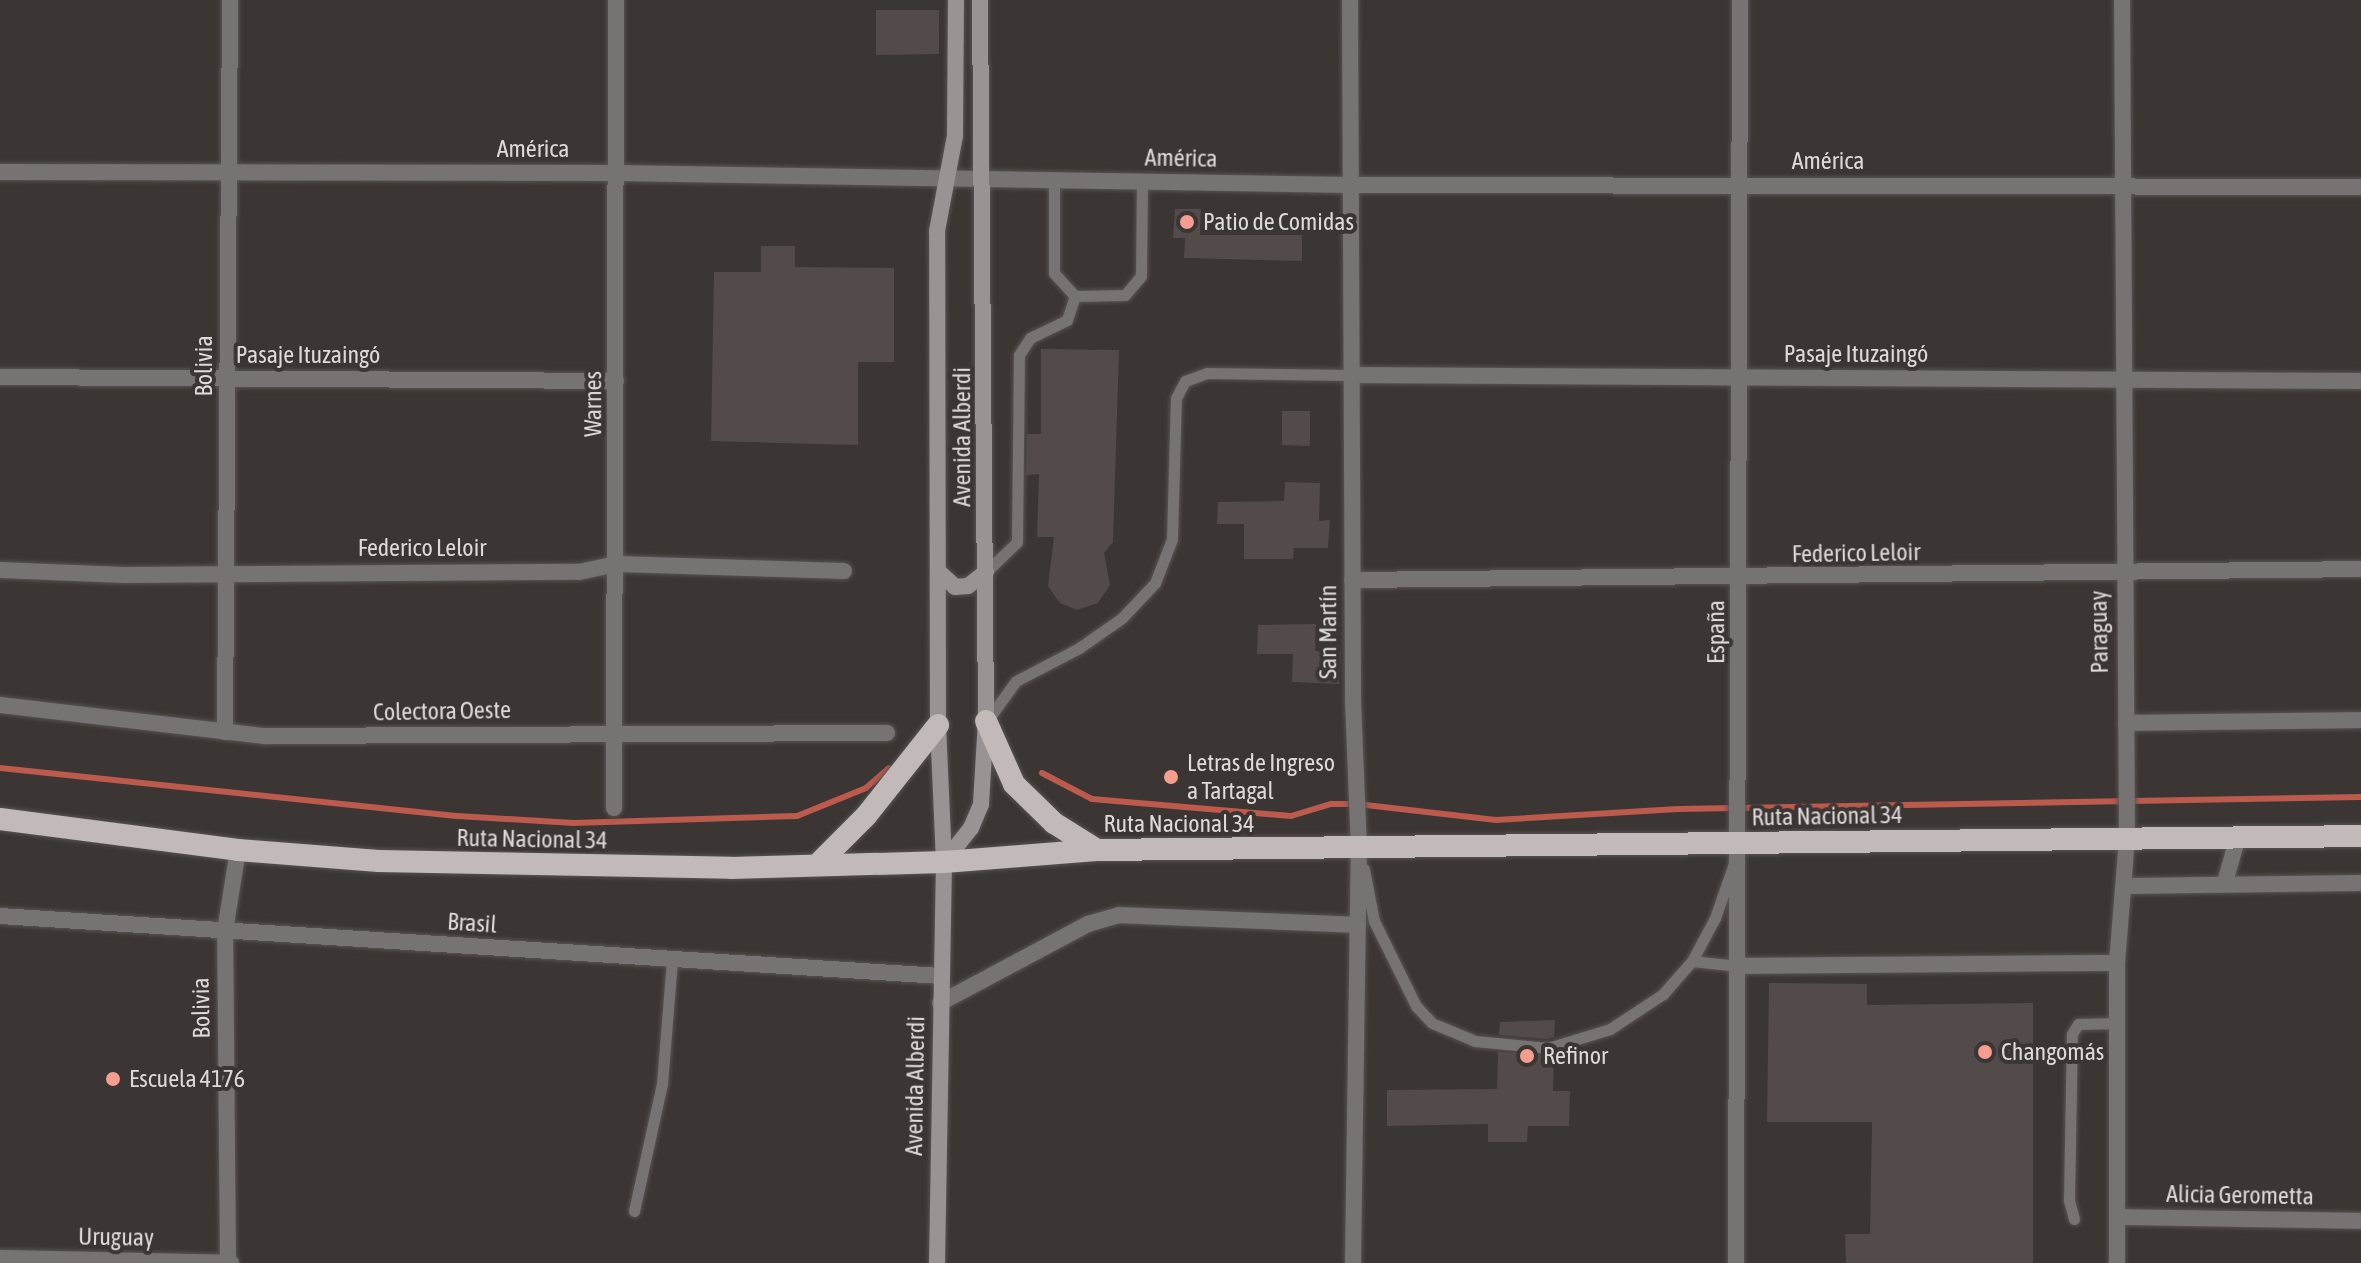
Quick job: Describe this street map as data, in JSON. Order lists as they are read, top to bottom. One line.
{"streets":{"highway":["Ruta Nacional 34"],"main road":["Avenida Alberdi"],"street":["América","Pasaje Ituzaingó","Bolivia","Warnes","Federico Leloir","San Martín","España","Paraguay","Colectora Oeste","Brasil","Alicia Gerometta","Uruguay"]},"crossings":[["América","Bolivia"],["América","Warnes"],["América","Avenida Alberdi"],["América","San Martín"],["América","España"],["América","Paraguay"],["Pasaje Ituzaingó","Bolivia"],["Pasaje Ituzaingó","Warnes"],["Pasaje Ituzaingó","San Martín"],["Pasaje Ituzaingó","España"],["Pasaje Ituzaingó","Paraguay"],["Bolivia","Federico Leloir"],["Bolivia","Colectora Oeste"],["Bolivia","Ruta Nacional 34"],["Bolivia","Brasil"],["Bolivia","Uruguay"],["Warnes","Federico Leloir"],["Warnes","Colectora Oeste"],["Avenida Alberdi","Ruta Nacional 34"],["Avenida Alberdi","Brasil"],["Federico Leloir","San Martín"],["Federico Leloir","España"],["Federico Leloir","Paraguay"],["San Martín","Ruta Nacional 34"],["España","Ruta Nacional 34"],["Paraguay","Ruta Nacional 34"],["Paraguay","Alicia Gerometta"]],"places":["Patio de Comidas","Letras de Ingreso a Tartagal","Changomás","Refinor","Escuela 4176"]}
